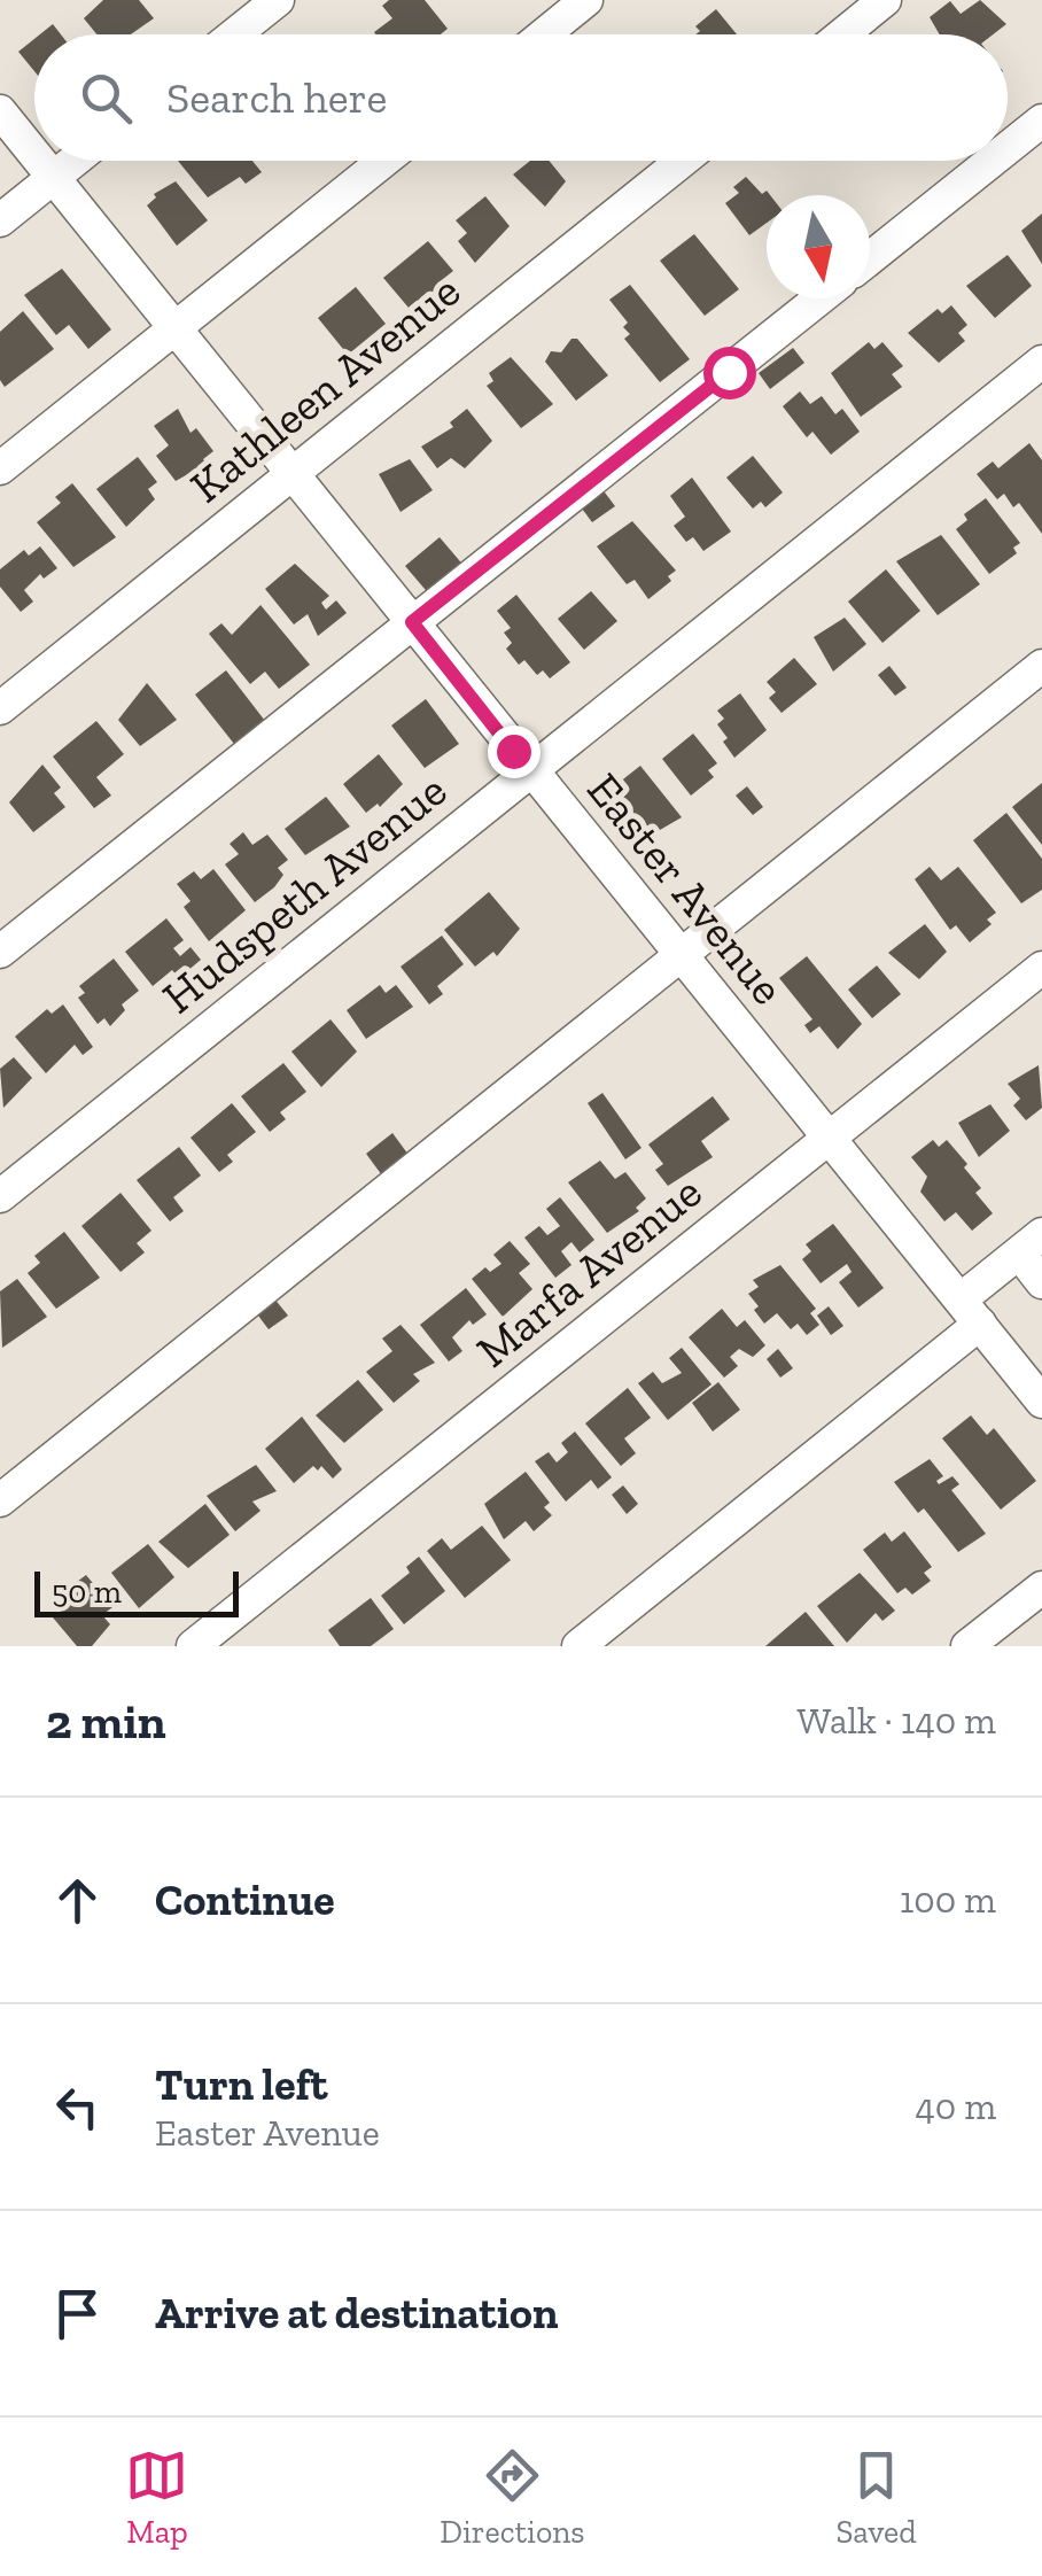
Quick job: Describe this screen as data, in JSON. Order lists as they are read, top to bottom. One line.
{"streets":{"street":["Kathleen Avenue","Easter Avenue","Hudspeth Avenue","Marfa Avenue"]},"crossings":[["Kathleen Avenue","Easter Avenue"],["Easter Avenue","Hudspeth Avenue"],["Easter Avenue","Marfa Avenue"]],"scale_bar":"50 m","north":"bottom","page":{"search":"Search here","scale":"50 m","heading":["2 min","Walk · 140 m"],"list":[["Continue","100 m"],["Turn left","Easter Avenue","40 m"],"Arrive at destination"],"nav":["Map","Directions","Saved"]}}
